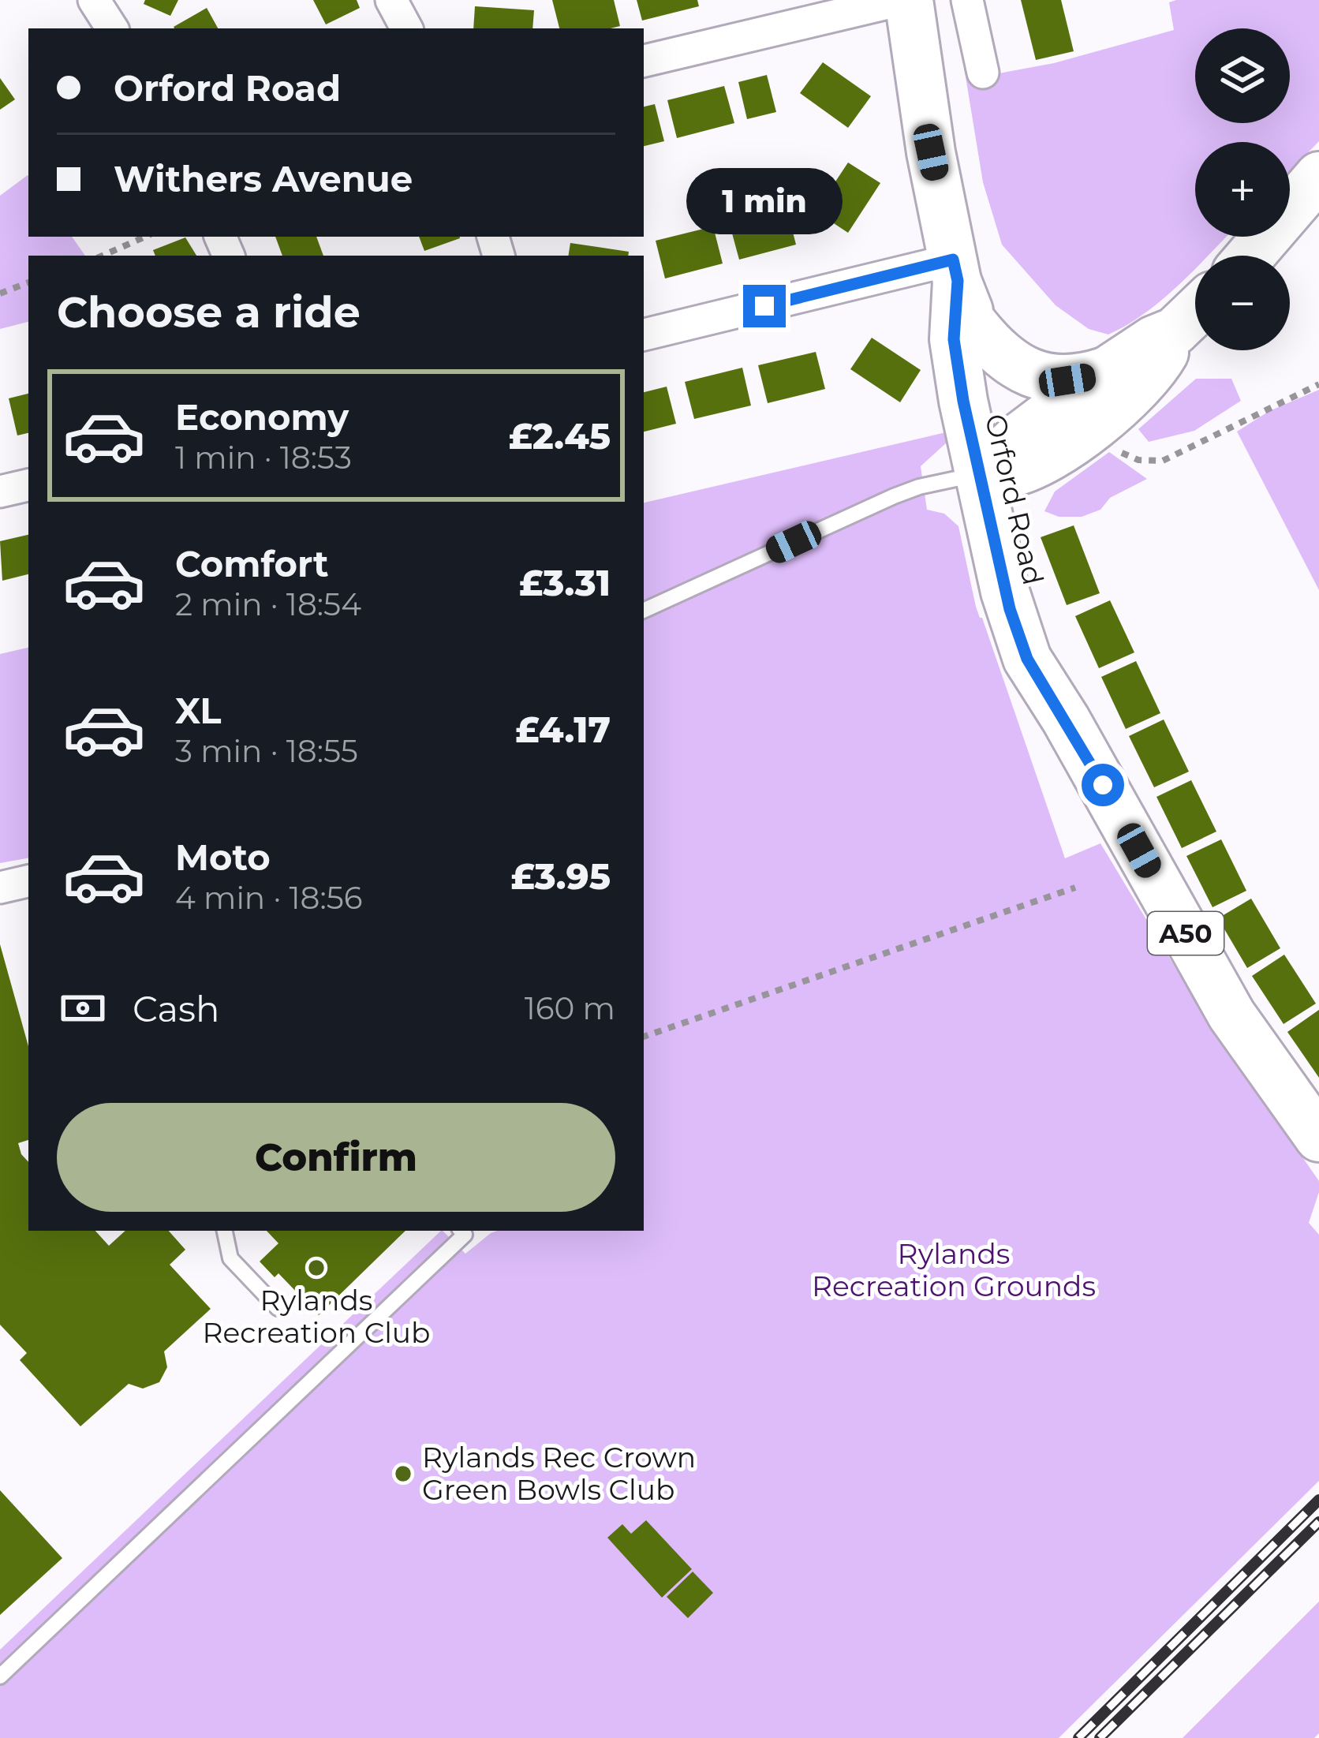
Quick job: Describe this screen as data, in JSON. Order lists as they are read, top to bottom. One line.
{"streets":{"main road":["Orford Road","A50"]},"parks":["Rylands Recreation Grounds"],"places":["Rylands Recreation Club","Rylands Rec Crown Green Bowls Club"],"page":{"map_buttons":["+","−"],"banner":["Orford Road","Withers Avenue"],"bubble":"1 min","heading":"Choose a ride","list":[{"name":"Economy","note":"1 min · 18:53","value":"£2.45"},{"name":"Comfort","note":"2 min · 18:54","value":"£3.31"},{"name":"XL","note":"3 min · 18:55","value":"£4.17"},{"name":"Moto","note":"4 min · 18:56","value":"£3.95"}],"pay":["Cash","160 m"],"buttons":"Confirm"}}
